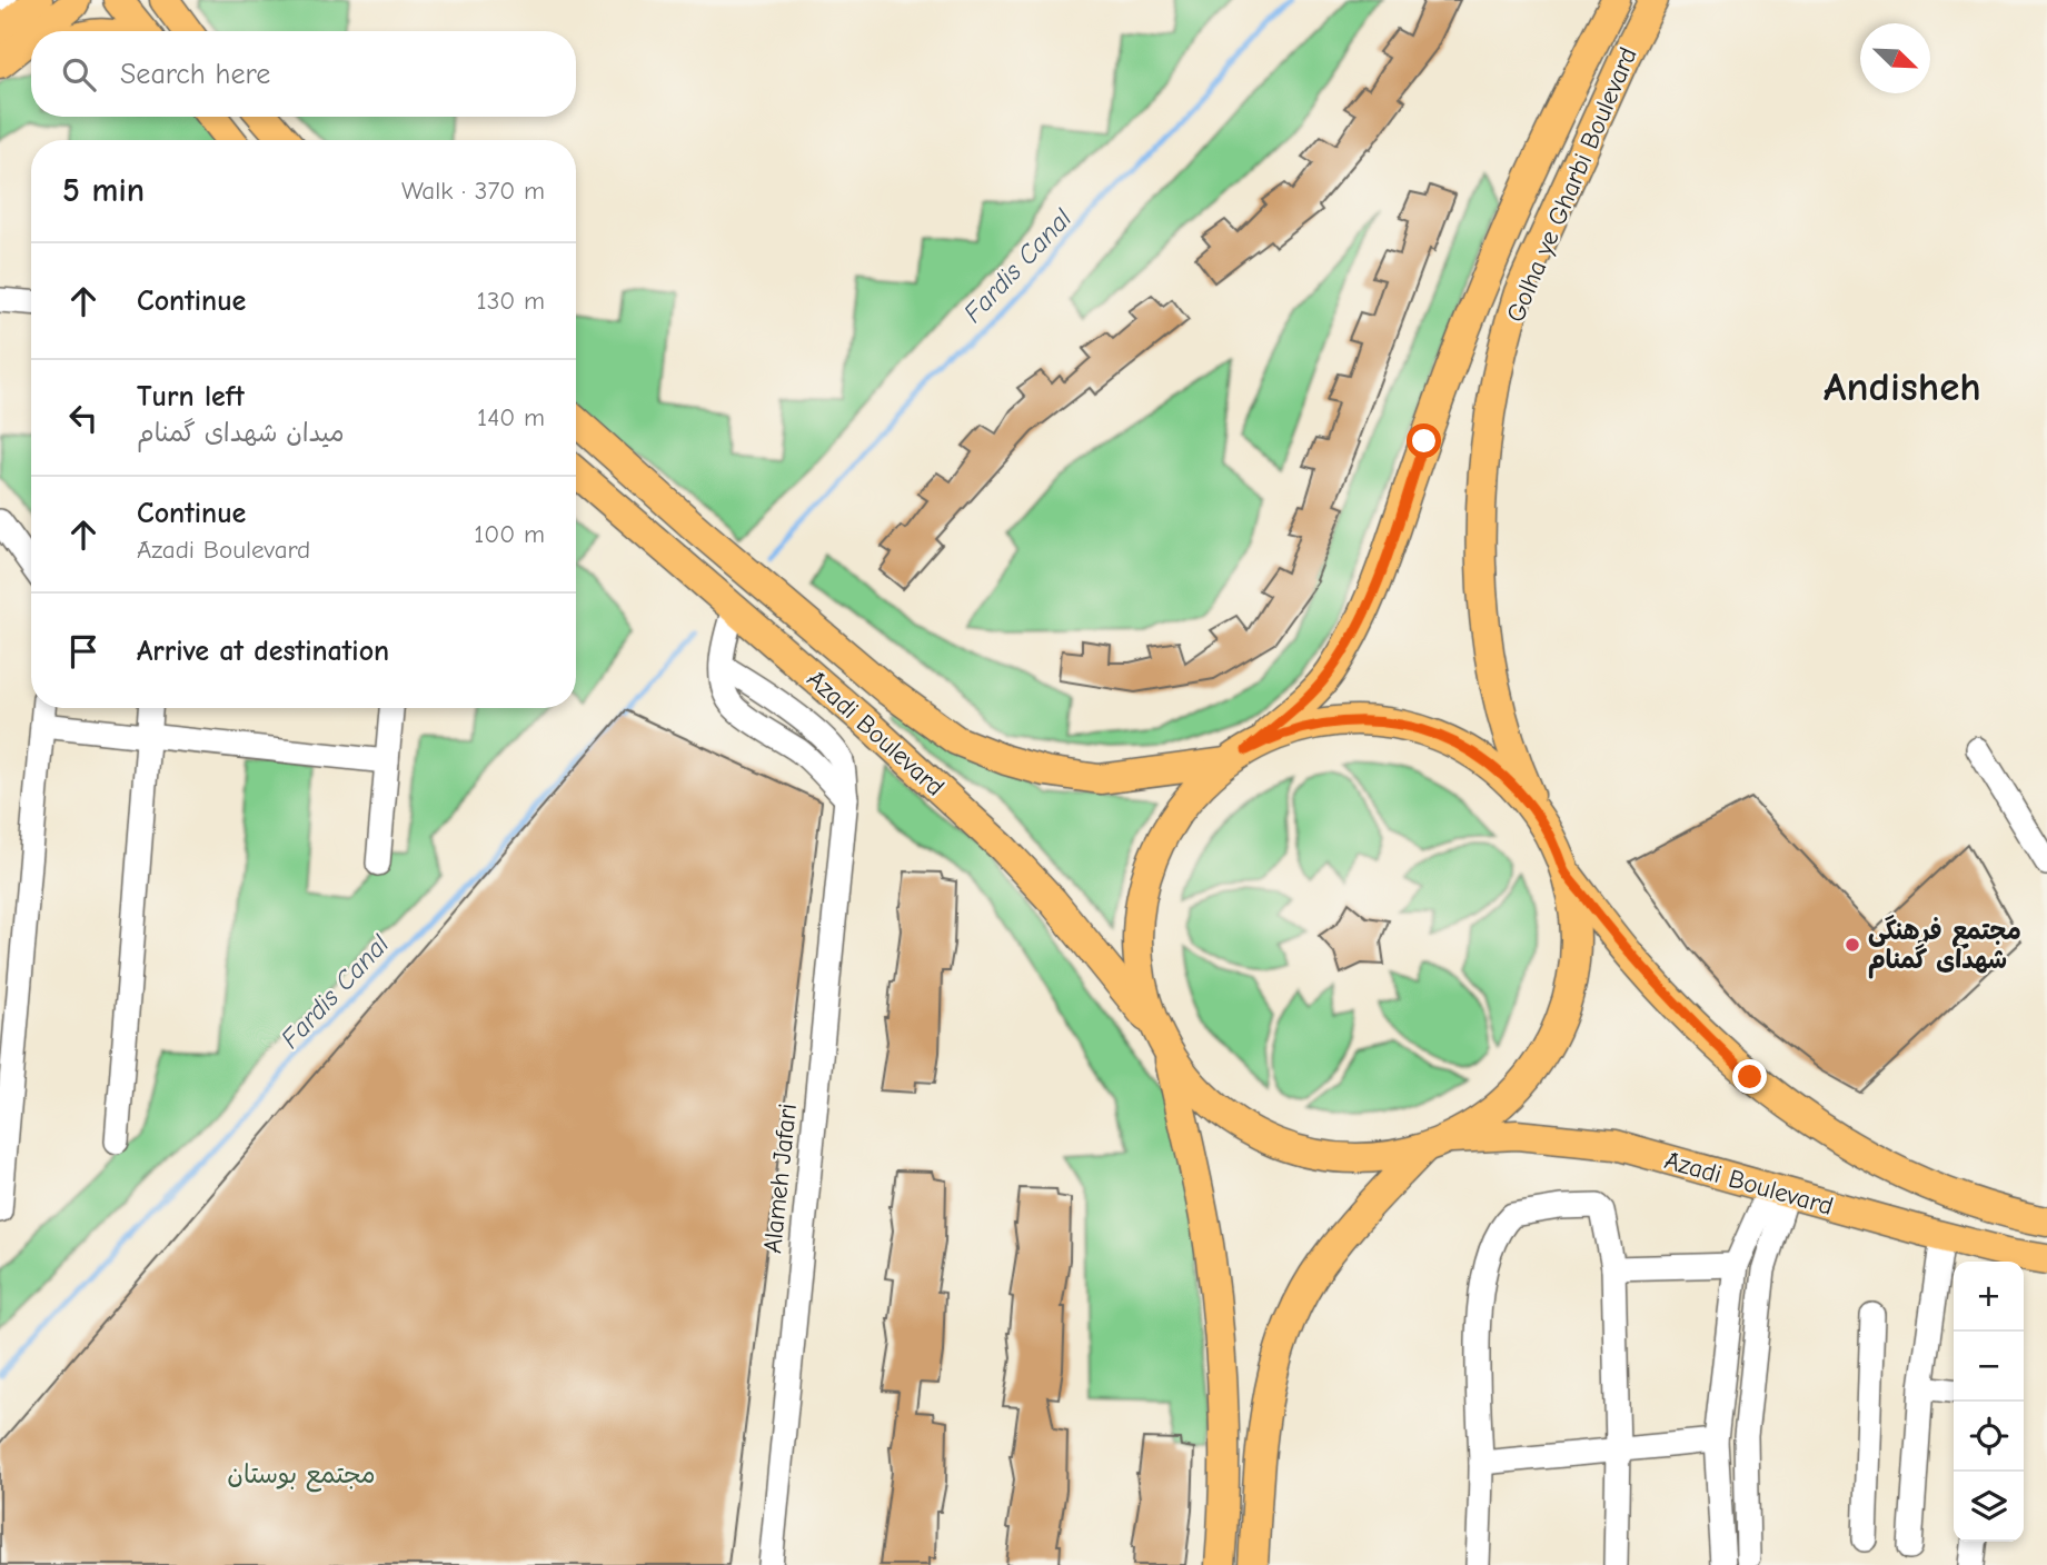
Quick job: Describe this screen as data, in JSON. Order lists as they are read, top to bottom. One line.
{"streets":{"main road":["Golha ye Gharbi Boulevard","َAzadi Boulevard"],"street":["Alameh Jafari"]},"crossings":[["Golha ye Gharbi Boulevard","َAzadi Boulevard"],["َAzadi Boulevard","Alameh Jafari"]],"districts":["Andisheh"],"water":["Fardis Canal"],"parks":["مجتمع بوستان"],"places":["مجتمع فرهنگی شهدای گمنام"],"north":"bottom right","page":{"search":"Search here","heading":["5 min","Walk · 370 m"],"list":[["Continue","130 m"],["Turn left","میدان شهدای گمنام","140 m"],["Continue","َAzadi Boulevard","100 m"],"Arrive at destination"],"map_buttons":["+","−"]}}
